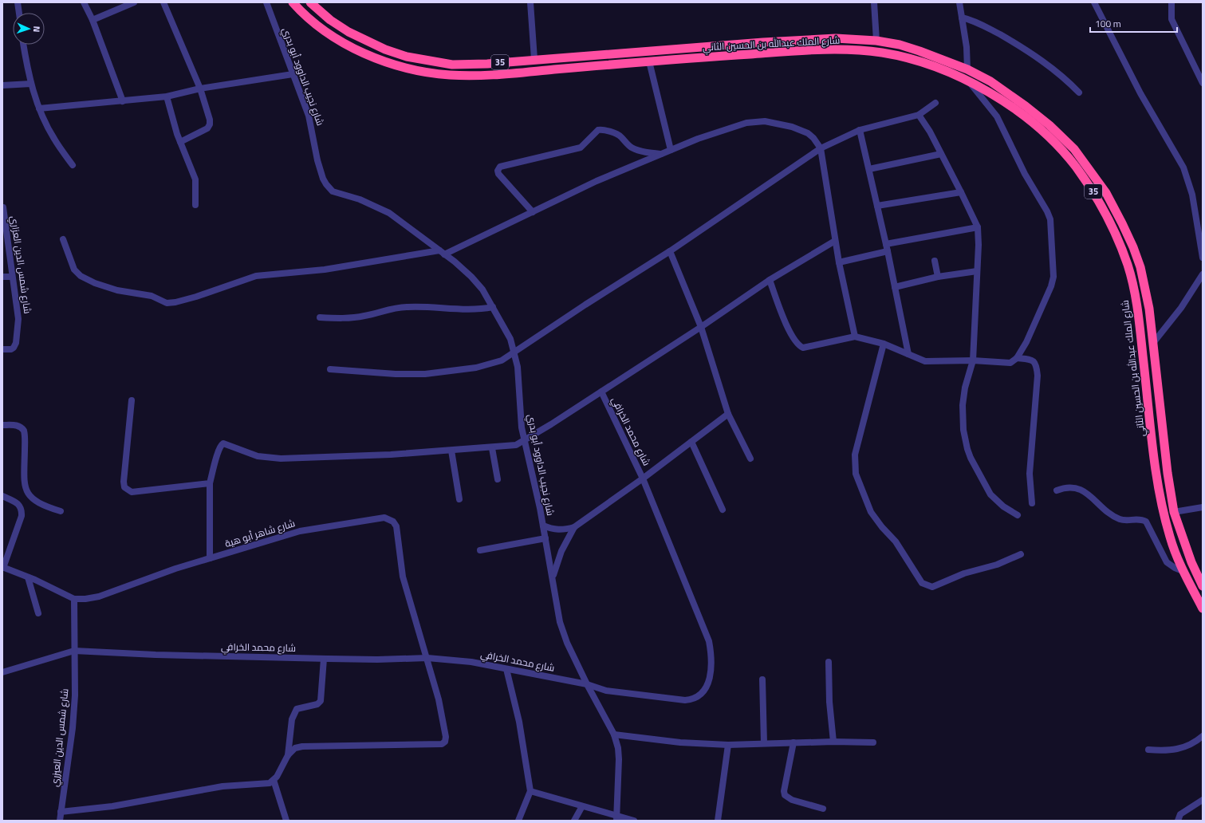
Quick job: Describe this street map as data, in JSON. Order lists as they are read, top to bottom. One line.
{"streets":{"highway":["شارع الملك عبدالله بن الحسين الثاني","35"],"street":["شارع نجيب الداوود أبو بدري","شارع شمس الدين العزاري","شارع محمد الخرافي","شارع شاهر أبو هية","شارع شمس الدين العيزري"]},"crossings":[["شارع نجيب الداوود أبو بدري","شارع محمد الخرافي"],["شارع محمد الخرافي","شارع شاهر أبو هية"],["شارع محمد الخرافي","شارع شمس الدين العيزري"],["شارع شاهر أبو هية","شارع شمس الدين العيزري"]],"scale_bar":"100 m","north":"right"}
